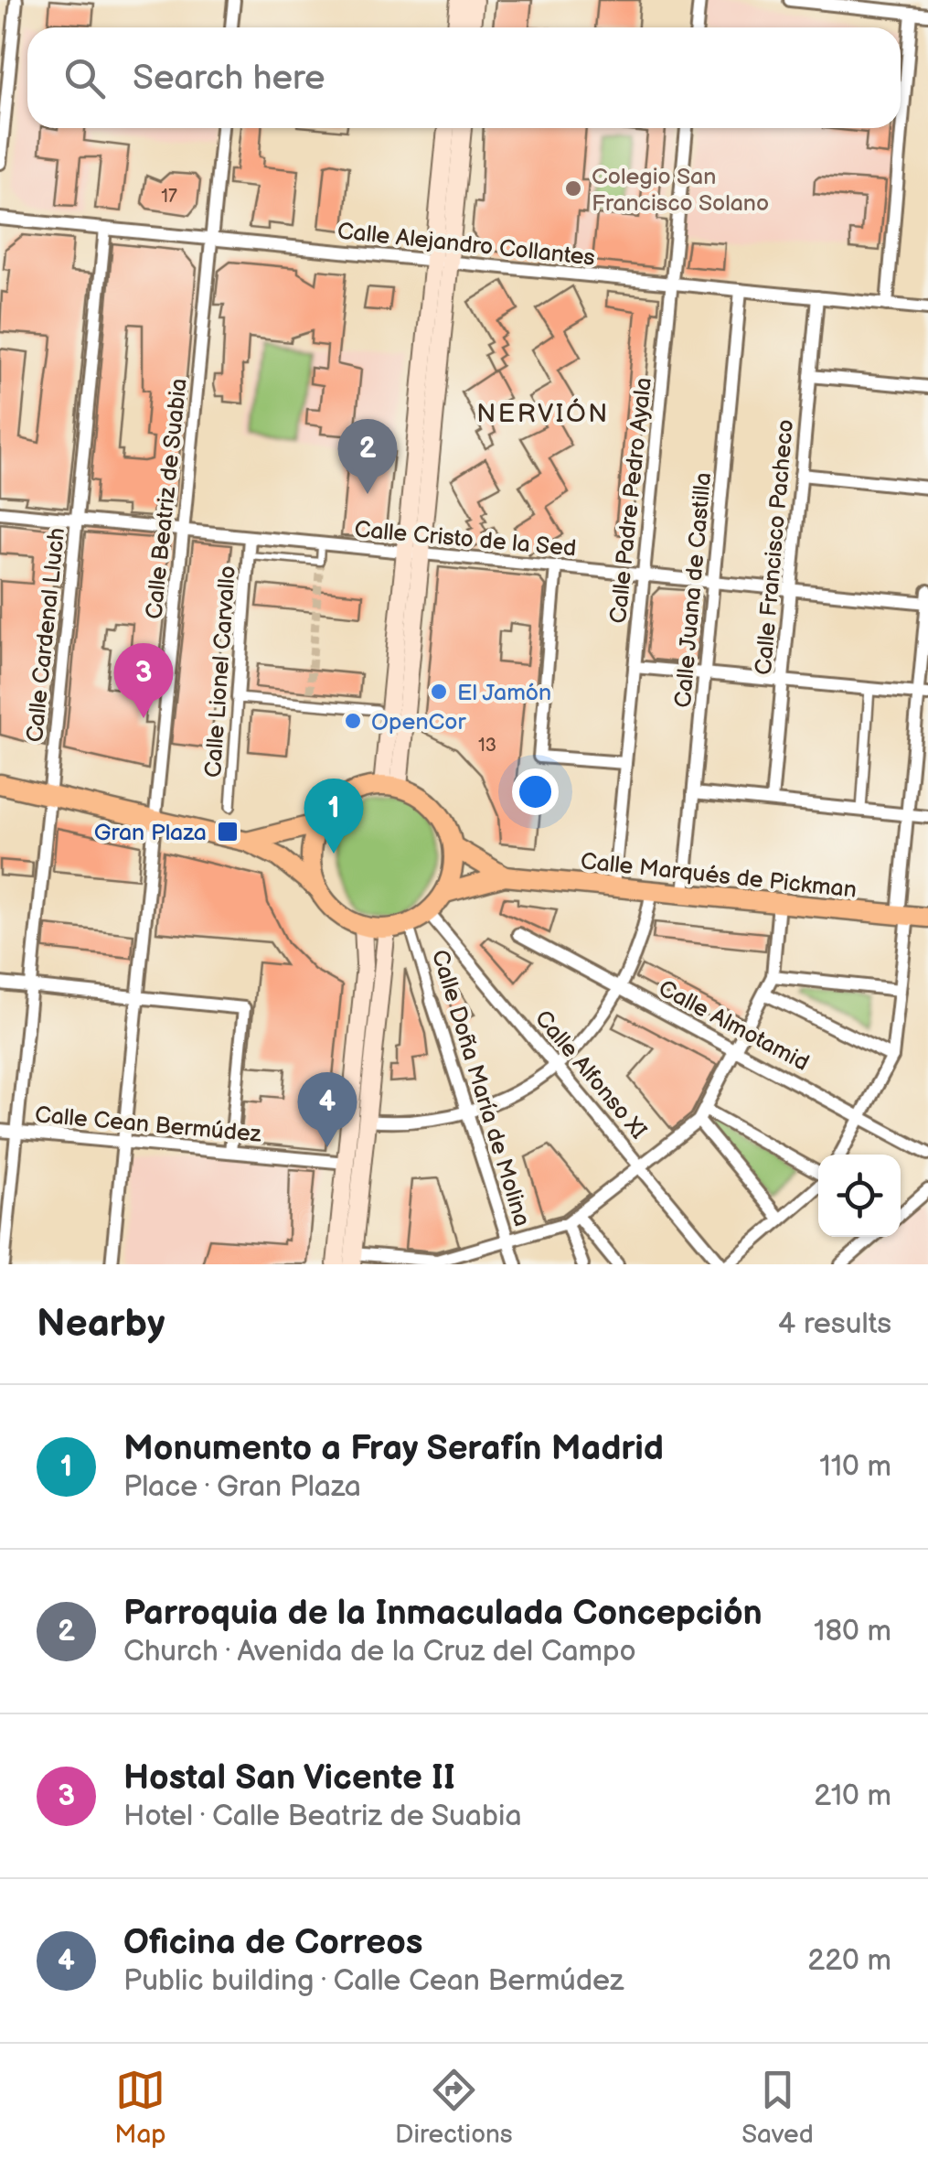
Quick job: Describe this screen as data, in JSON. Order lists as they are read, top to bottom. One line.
{"streets":{"main road":["Calle Marqués de Pickman"],"street":["Calle Alejandro Collantes","Calle Beatriz de Suabia","Calle Padre Pedro Ayala","Calle Cristo de la Sed","Calle Francisco Pacheco","Calle Juana de Castilla","Calle Cardenal Lluch","Calle Lionel Carvallo","Calle Almotamid","Calle Alfonso XI","Calle Doña María de Molina","Calle Cean Bermúdez"]},"crossings":[["Calle Alejandro Collantes","Calle Beatriz de Suabia"],["Calle Alejandro Collantes","Calle Padre Pedro Ayala"],["Calle Alejandro Collantes","Calle Francisco Pacheco"],["Calle Alejandro Collantes","Calle Juana de Castilla"],["Calle Alejandro Collantes","Calle Cardenal Lluch"],["Calle Beatriz de Suabia","Calle Cristo de la Sed"],["Calle Beatriz de Suabia","Calle Cean Bermúdez"],["Calle Padre Pedro Ayala","Calle Cristo de la Sed"],["Calle Padre Pedro Ayala","Calle Marqués de Pickman"],["Calle Cristo de la Sed","Calle Francisco Pacheco"],["Calle Cristo de la Sed","Calle Juana de Castilla"],["Calle Cristo de la Sed","Calle Cardenal Lluch"],["Calle Cristo de la Sed","Calle Lionel Carvallo"],["Calle Juana de Castilla","Calle Marqués de Pickman"],["Calle Cardenal Lluch","Calle Cean Bermúdez"],["Calle Alfonso XI","Calle Doña María de Molina"]],"districts":["NERVIÓN"],"places":{"other":["Colegio San Francisco Solano","El Jamón","OpenCor"],"transit":["Gran Plaza"]},"house_numbers":["17","13"],"page":{"search":"Search here","pins":["2","3","1","4"],"heading":["Nearby","4 results"],"list":[{"mark":"1","name":"Monumento a Fray Serafín Madrid","note":"Place · Gran Plaza","value":"110 m"},{"mark":"2","name":"Parroquia de la Inmaculada Concepción","note":"Church · Avenida de la Cruz del Campo","value":"180 m"},{"mark":"3","name":"Hostal San Vicente II","note":"Hotel · Calle Beatriz de Suabia","value":"210 m"},{"mark":"4","name":"Oficina de Correos","note":"Public building · Calle Cean Bermúdez","value":"220 m"}],"nav":["Map","Directions","Saved"]}}
